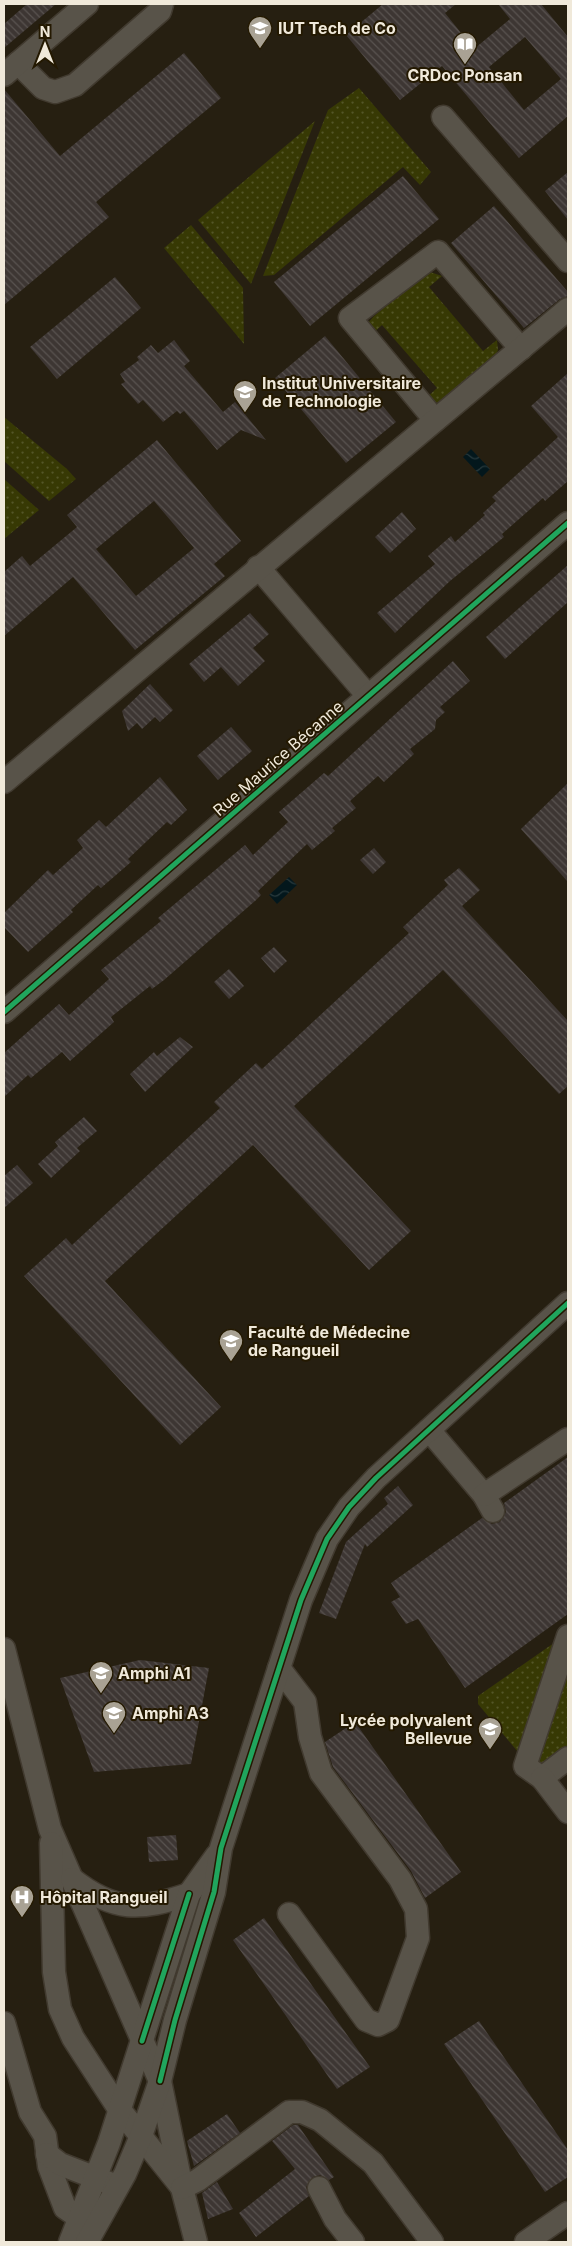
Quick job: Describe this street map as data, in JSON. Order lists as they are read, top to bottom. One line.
{"streets":{"street":["Rue Maurice Bécanne"]},"places":{"school or university":["IUT Tech de Co","Institut Universitaire de Technologie","Faculté de Médecine de Rangueil","Amphi A1","Amphi A3","Lycée polyvalent Bellevue"],"library":["CRDoc Ponsan"],"hospital":["Hôpital Rangueil"]},"north":"top"}
